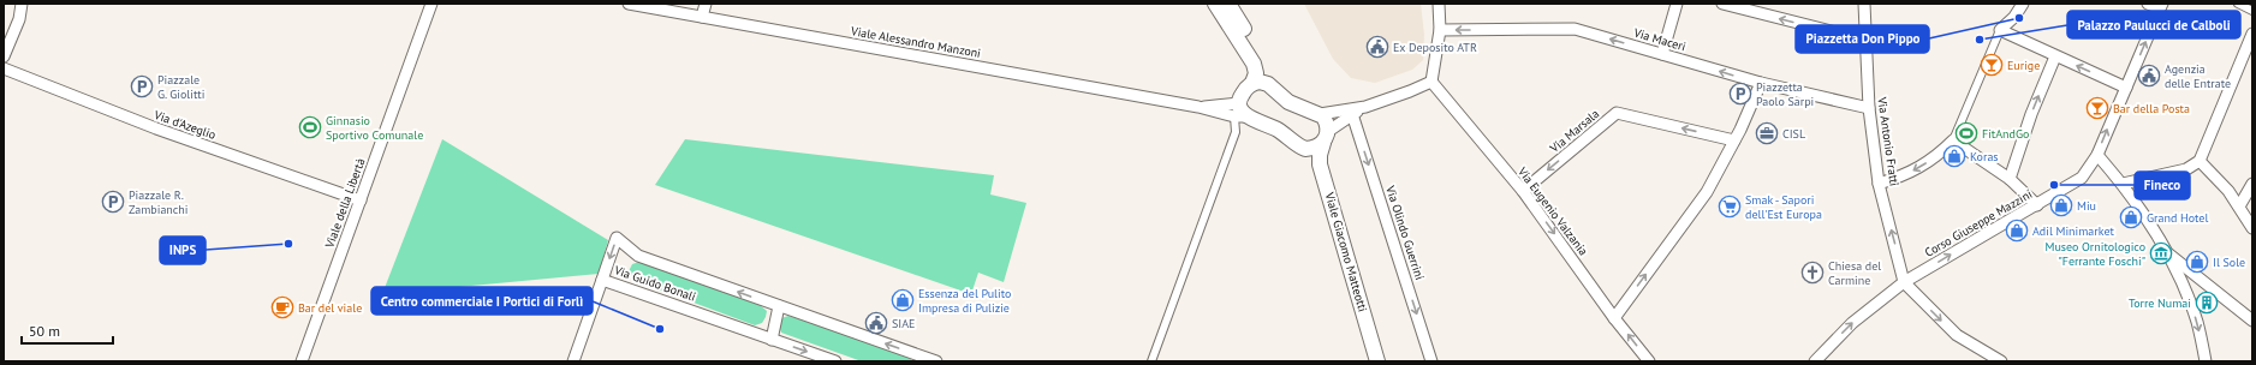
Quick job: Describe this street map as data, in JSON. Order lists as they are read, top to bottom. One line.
{"streets":{"main road":["Viale Giacomo Matteotti"],"street":["Via Maceri","Viale Alessandro Manzoni","Via d'Azeglio","Via Marsala","Via Antonio Fratti","Viale della Libertà","Via Eugenio Valzania","Corso Giuseppe Mazzini","Via Olindo Guerrini","Via Guido Bonali"]},"crossings":[["Via Maceri","Via Antonio Fratti"],["Via d'Azeglio","Viale della Libertà"],["Via Marsala","Via Eugenio Valzania"],["Via Antonio Fratti","Corso Giuseppe Mazzini"]],"one_way":["Via Maceri","Via Marsala","Via Antonio Fratti","Via Olindo Guerrini"],"places":{"other":["Piazzetta Don Pippo","Palazzo Paulucci de Calboli","Fineco","INPS","Centro commerciale I Portici di Forlì"],"public building":["Ex Deposito ATR","Agenzia delle Entrate","SIAE"],"bar":["Eurige","Bar della Posta"],"parking":["Piazzale G. Giolitti","Piazzetta Paolo Sarpi","Piazzale R. Zambianchi"],"sports":["Ginnasio Sportivo Comunale","FitAndGo"],"office":["CISL"],"shop":["Koras","Miu","Grand Hotel","Adil Minimarket","Il Sole","Essenza del Pulito Impresa di Pulizie"],"supermarket":["Smak - Sapori dell'Est Europa"],"museum":["Museo Ornitologico \"Ferrante Foschi\""],"church":["Chiesa del Carmine"],"building":["Torre Numai"],"cafe":["Bar del viale"]},"scale_bar":"50 m"}
